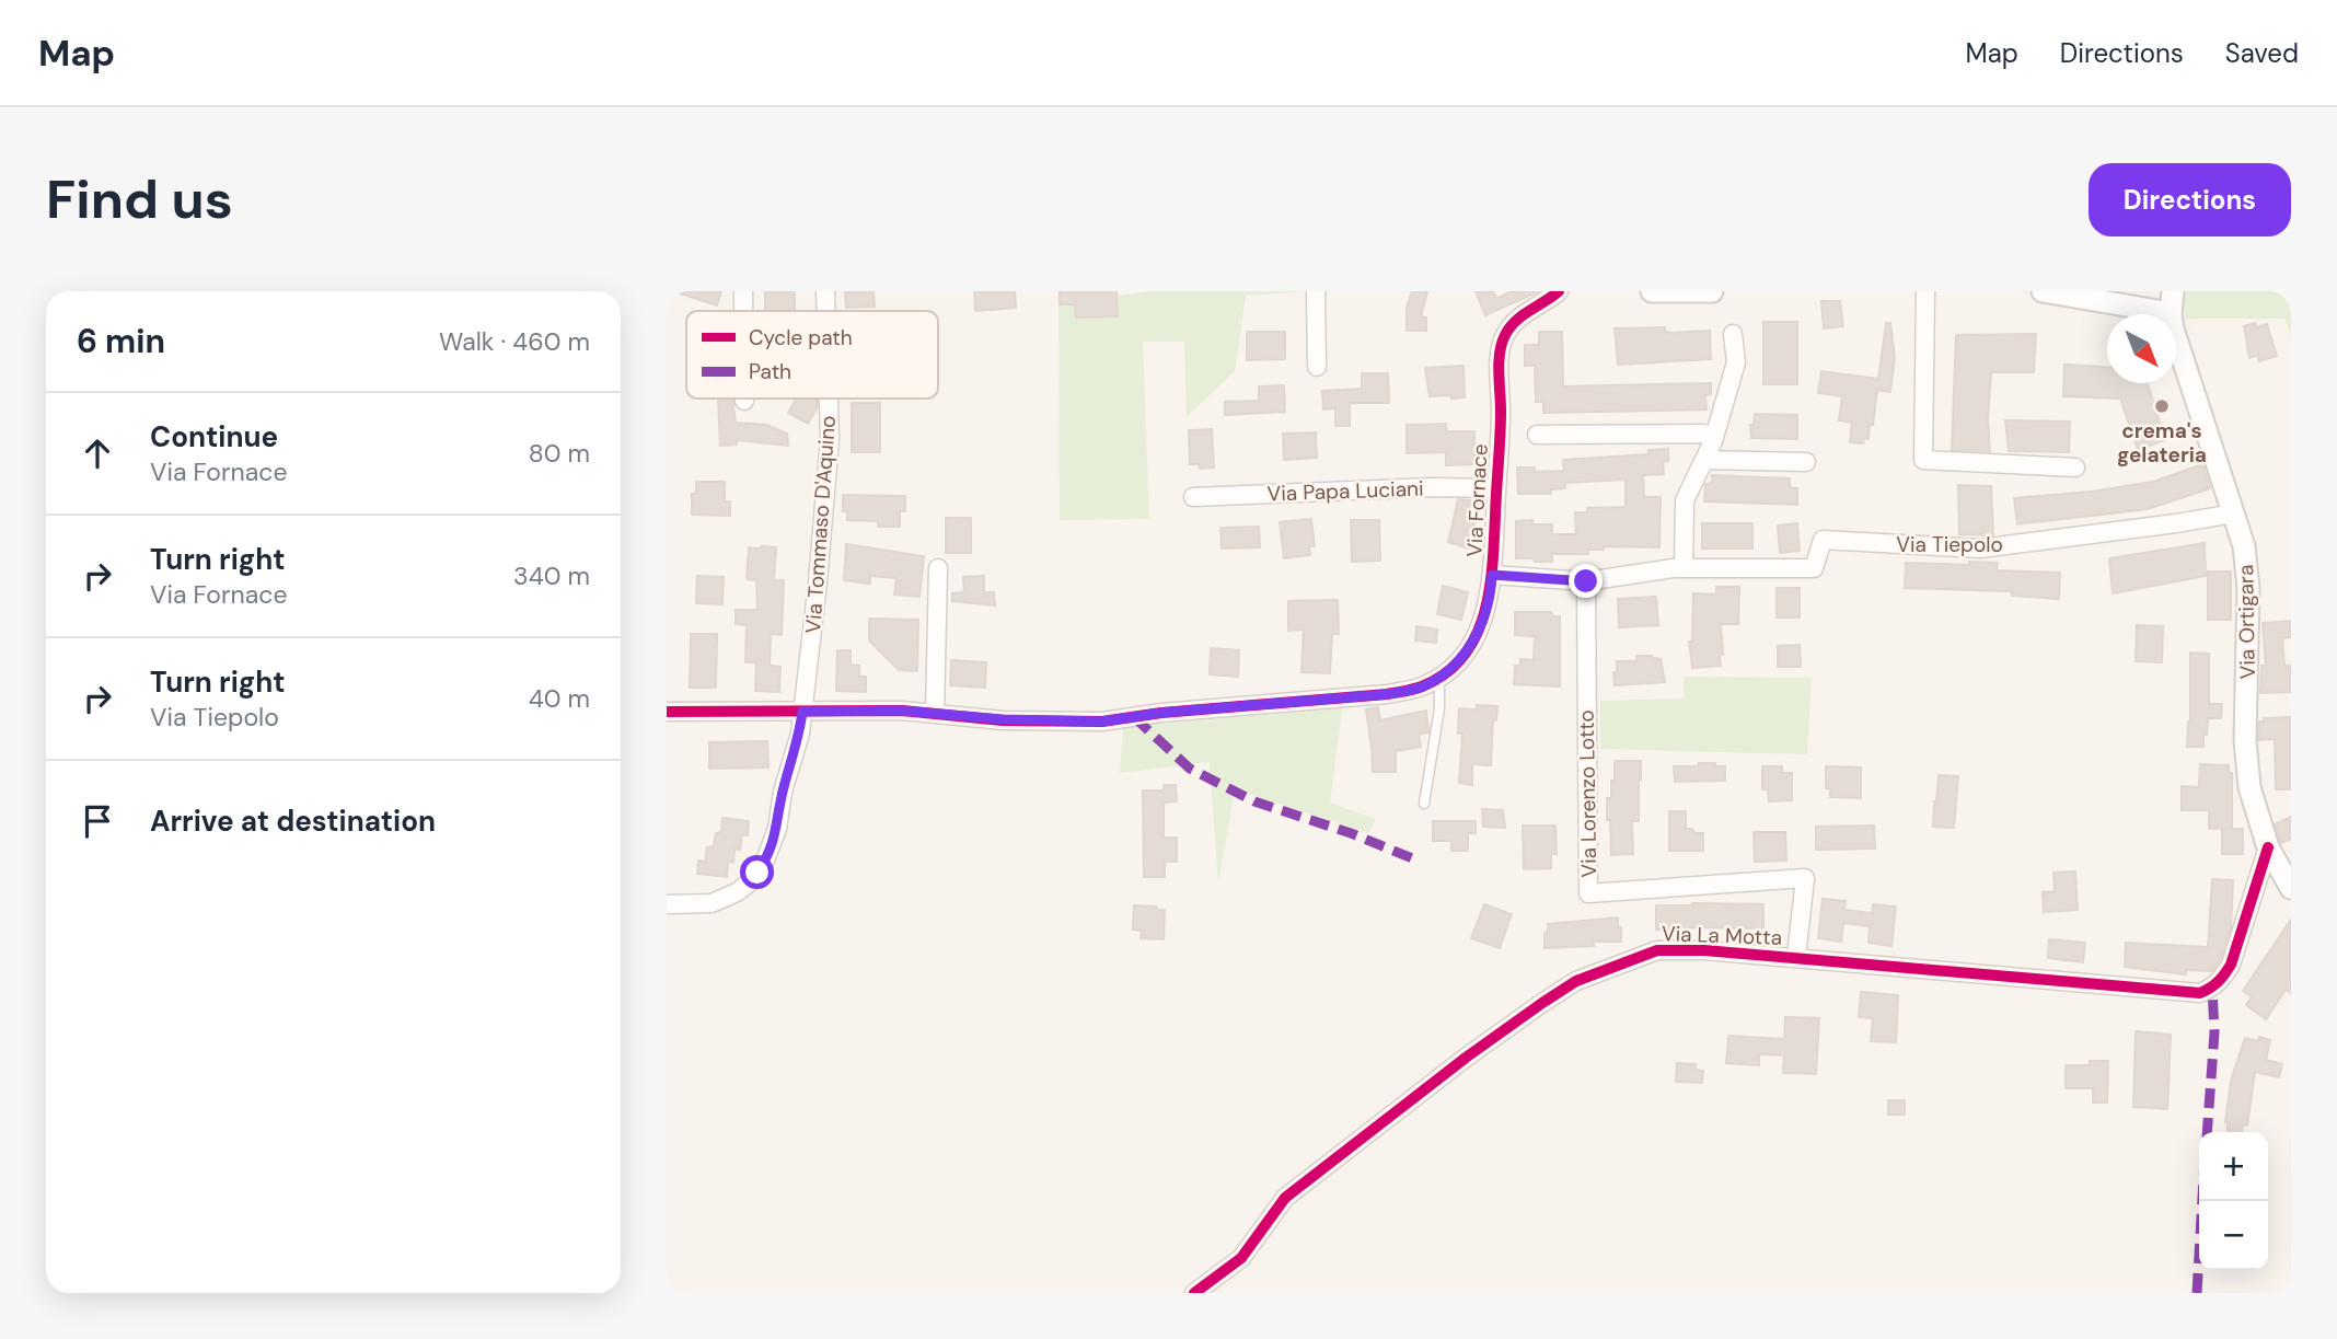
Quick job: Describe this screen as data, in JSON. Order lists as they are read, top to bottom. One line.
{"streets":{"street":["Via Papa Luciani","Via Fornace","Via Tommaso D'Aquino","Via Tiepolo","Via Ortigara","Via Lorenzo Lotto","Via La Motta"]},"crossings":[["Via Papa Luciani","Via Fornace"],["Via Fornace","Via Tommaso D'Aquino"],["Via Fornace","Via Tiepolo"],["Via Tiepolo","Via Ortigara"],["Via Tiepolo","Via Lorenzo Lotto"],["Via Ortigara","Via La Motta"],["Via Lorenzo Lotto","Via La Motta"]],"places":["crema's gelateria"],"legend":["Cycle path","Path"],"north":"bottom right","page":{"header":"Map","nav":["Map","Directions","Saved"],"buttons":"Directions","title":"Find us","heading":["6 min","Walk · 460 m"],"list":[["Continue","Via Fornace","80 m"],["Turn right","Via Fornace","340 m"],["Turn right","Via Tiepolo","40 m"],"Arrive at destination"],"map_buttons":["+","−"]}}
